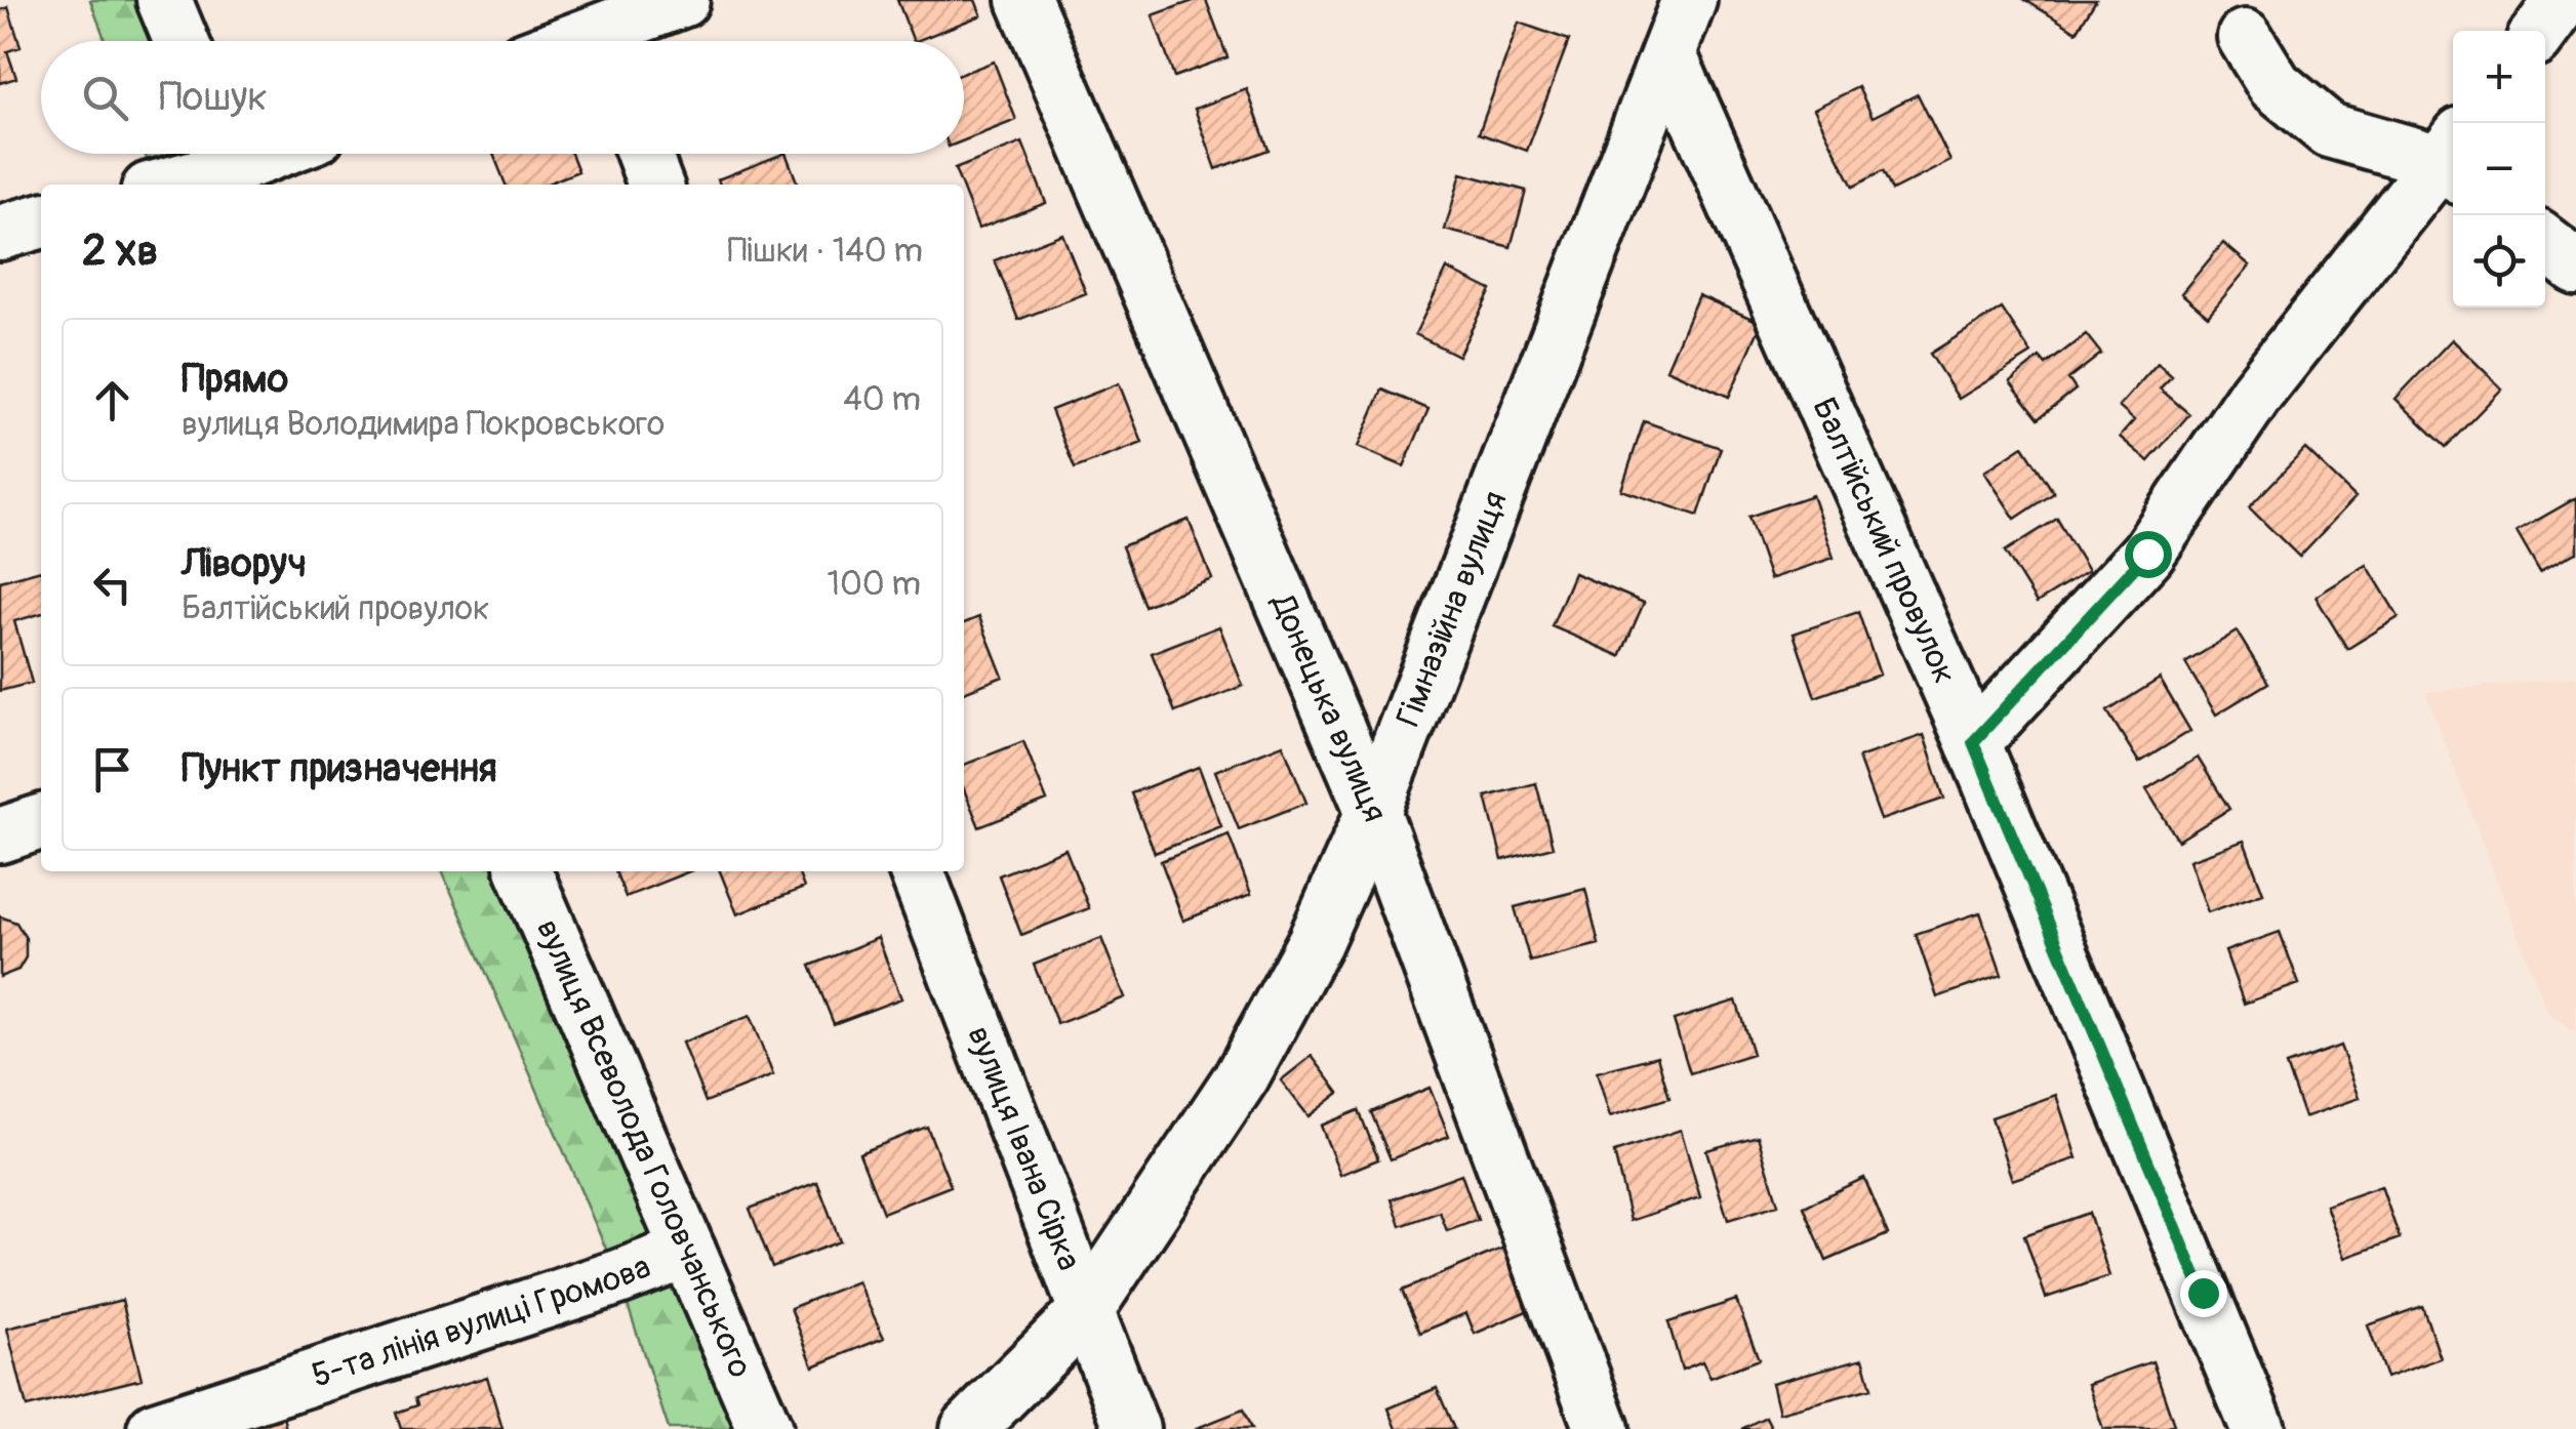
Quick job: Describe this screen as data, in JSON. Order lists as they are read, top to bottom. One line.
{"streets":{"street":["Балтійський провулок","Гімназійна вулиця","Донецька вулиця","вулиця Всеволода Головчанського","вулиця Івана Сірка","5-та лінія вулиці Громова"]},"crossings":[["Балтійський провулок","Гімназійна вулиця"],["Гімназійна вулиця","Донецька вулиця"],["Гімназійна вулиця","вулиця Івана Сірка"],["вулиця Всеволода Головчанського","5-та лінія вулиці Громова"]],"page":{"map_buttons":["+","−"],"search":"Пошук","heading":["2 хв","Пішки · 140 m"],"list":[["Прямо","вулиця Володимира Покровського","40 m"],["Ліворуч","Балтійський провулок","100 m"],"Пункт призначення"]}}
